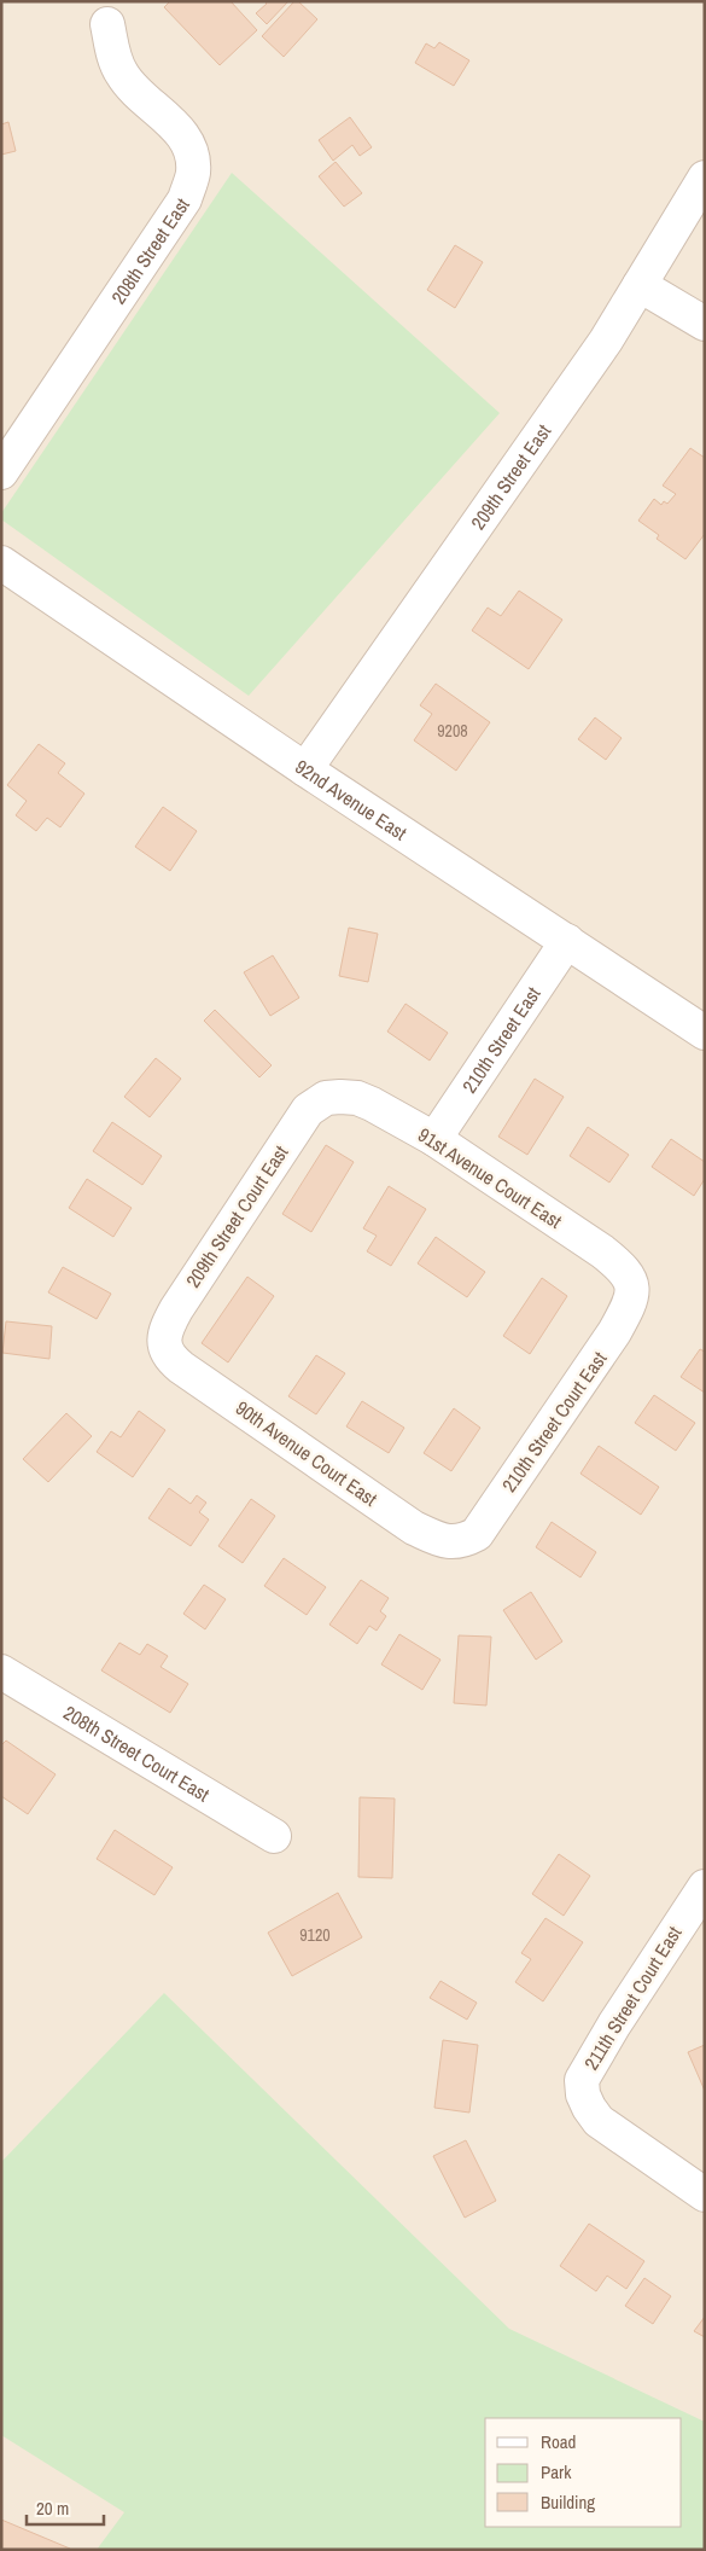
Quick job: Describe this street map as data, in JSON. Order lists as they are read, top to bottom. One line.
{"streets":{"street":["208th Street East","209th Street East","92nd Avenue East","210th Street East","91st Avenue Court East","209th Street Court East","210th Street Court East","90th Avenue Court East","208th Street Court East","211th Street Court East"]},"crossings":[["209th Street East","92nd Avenue East"],["92nd Avenue East","210th Street East"],["210th Street East","91st Avenue Court East"],["91st Avenue Court East","209th Street Court East"],["91st Avenue Court East","210th Street Court East"],["209th Street Court East","90th Avenue Court East"],["210th Street Court East","90th Avenue Court East"]],"house_numbers":["9208","9120"],"legend":["Road","Park","Building"],"scale_bar":"20 m"}
